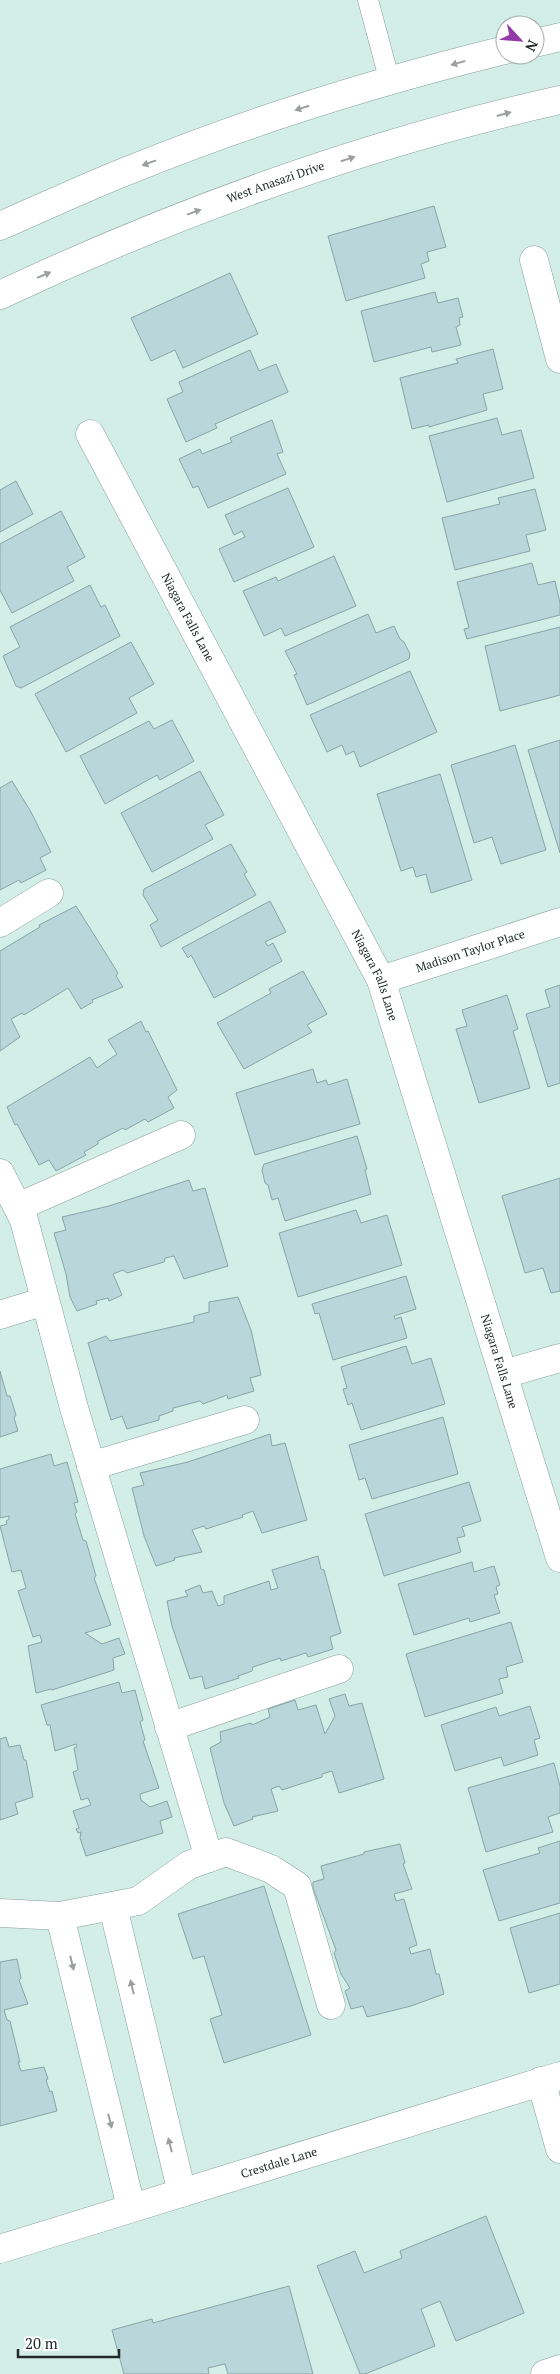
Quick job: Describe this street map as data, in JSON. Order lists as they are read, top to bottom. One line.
{"streets":{"street":["West Anasazi Drive","Niagara Falls Lane","Madison Taylor Place","Crestdale Lane"]},"crossings":[["Niagara Falls Lane","Madison Taylor Place"]],"scale_bar":"20 m","north":"bottom right"}
